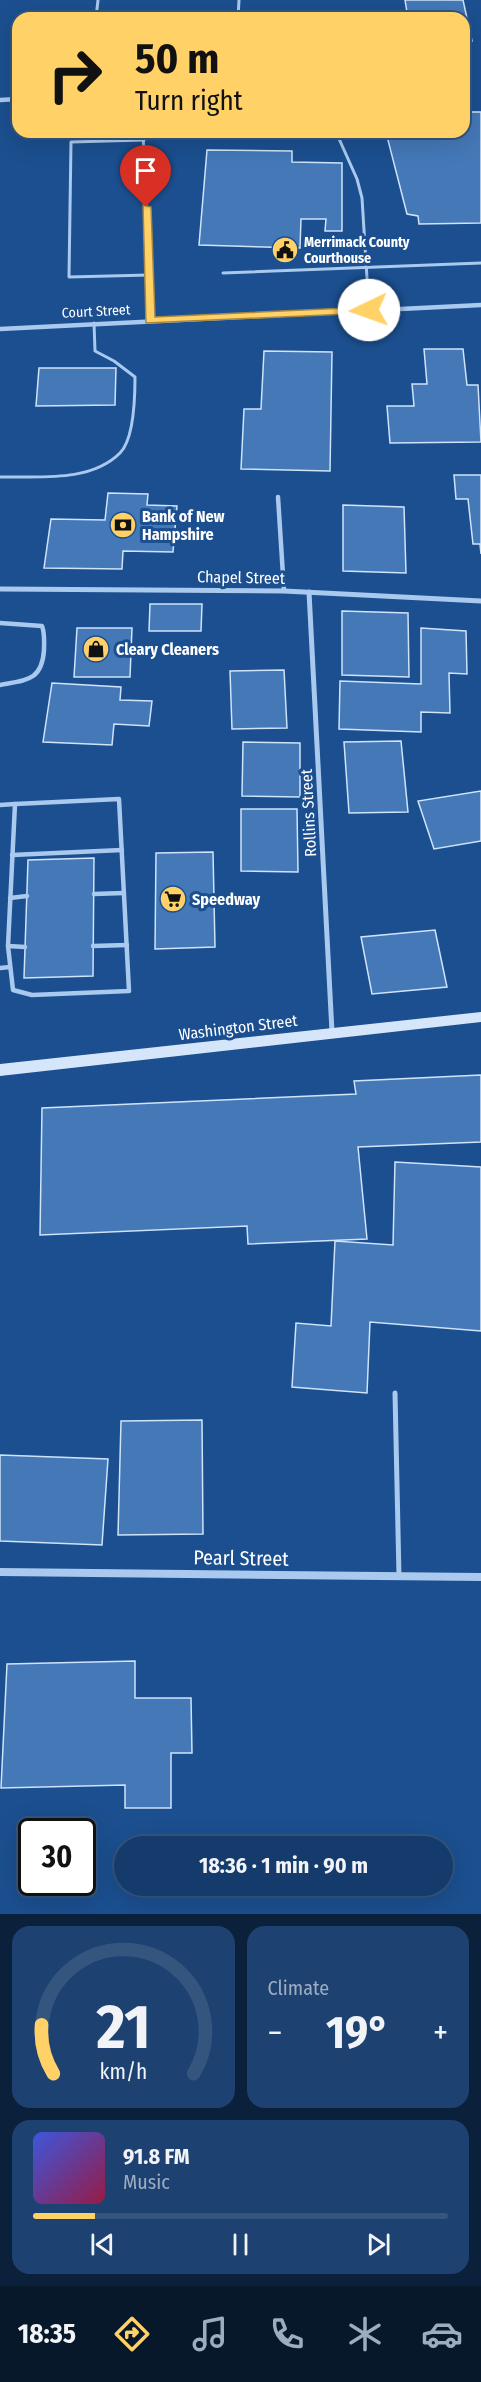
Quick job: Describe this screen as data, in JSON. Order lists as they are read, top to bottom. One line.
{"streets":{"street":["Court Street","Chapel Street","Rollins Street","Washington Street","Pearl Street"]},"crossings":[["Chapel Street","Rollins Street"],["Rollins Street","Washington Street"]],"places":{"public building":["Merrimack County Courthouse"],"bank":["Bank of New Hampshire"],"shop":["Cleary Cleaners"],"supermarket":["Speedway"]},"page":{"turn":["50 m","Turn right"],"limit":"30","trip":"18:36 · 1 min · 90 m","tile":"Climate","heat":["−","19°","+"],"song":["91.8 FM","Music"],"tabs":"18:35","gauge":["21","km/h"]}}
